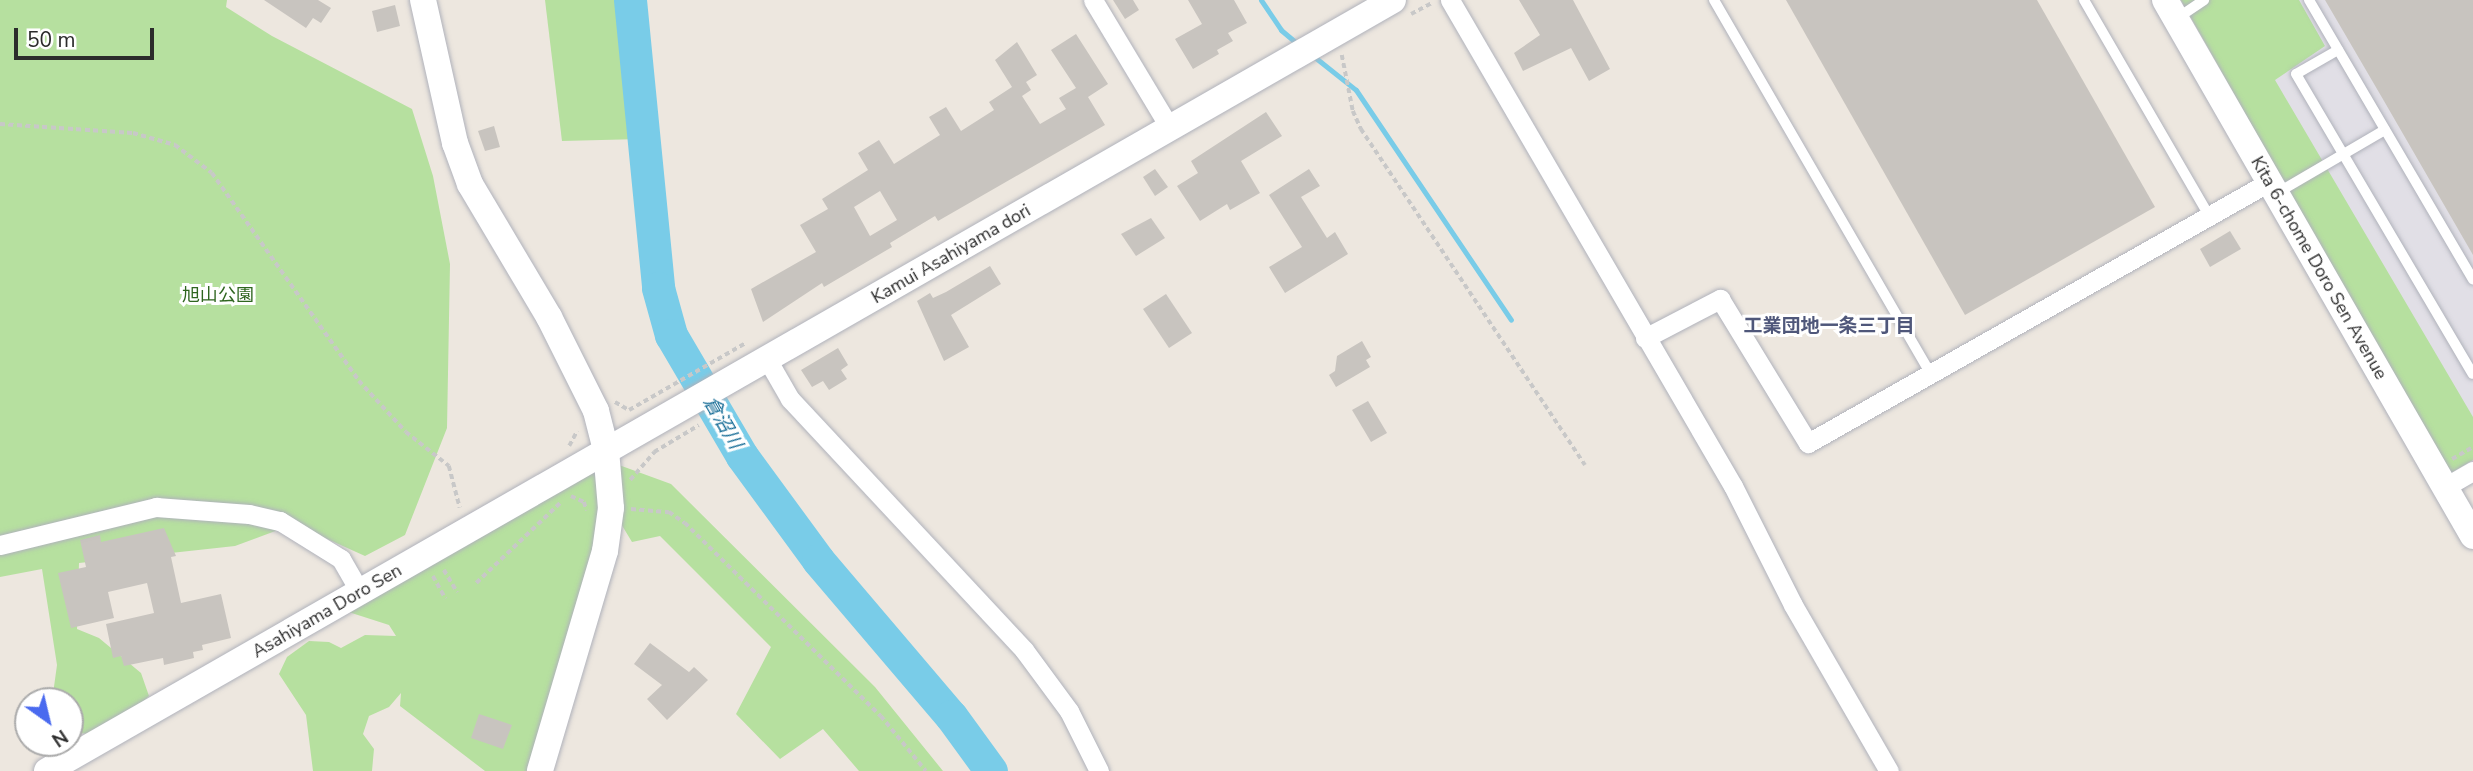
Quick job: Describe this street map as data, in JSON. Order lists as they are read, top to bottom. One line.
{"streets":{"street":["Kamui Asahiyama dori","Kita 6-chome Doro Sen Avenue","Asahiyama Doro Sen"]},"crossings":[["Kamui Asahiyama dori","Asahiyama Doro Sen"]],"districts":["工業団地一条三丁目"],"water":["倉沼川"],"parks":["旭山公園"],"scale_bar":"50 m","north":"bottom right"}
